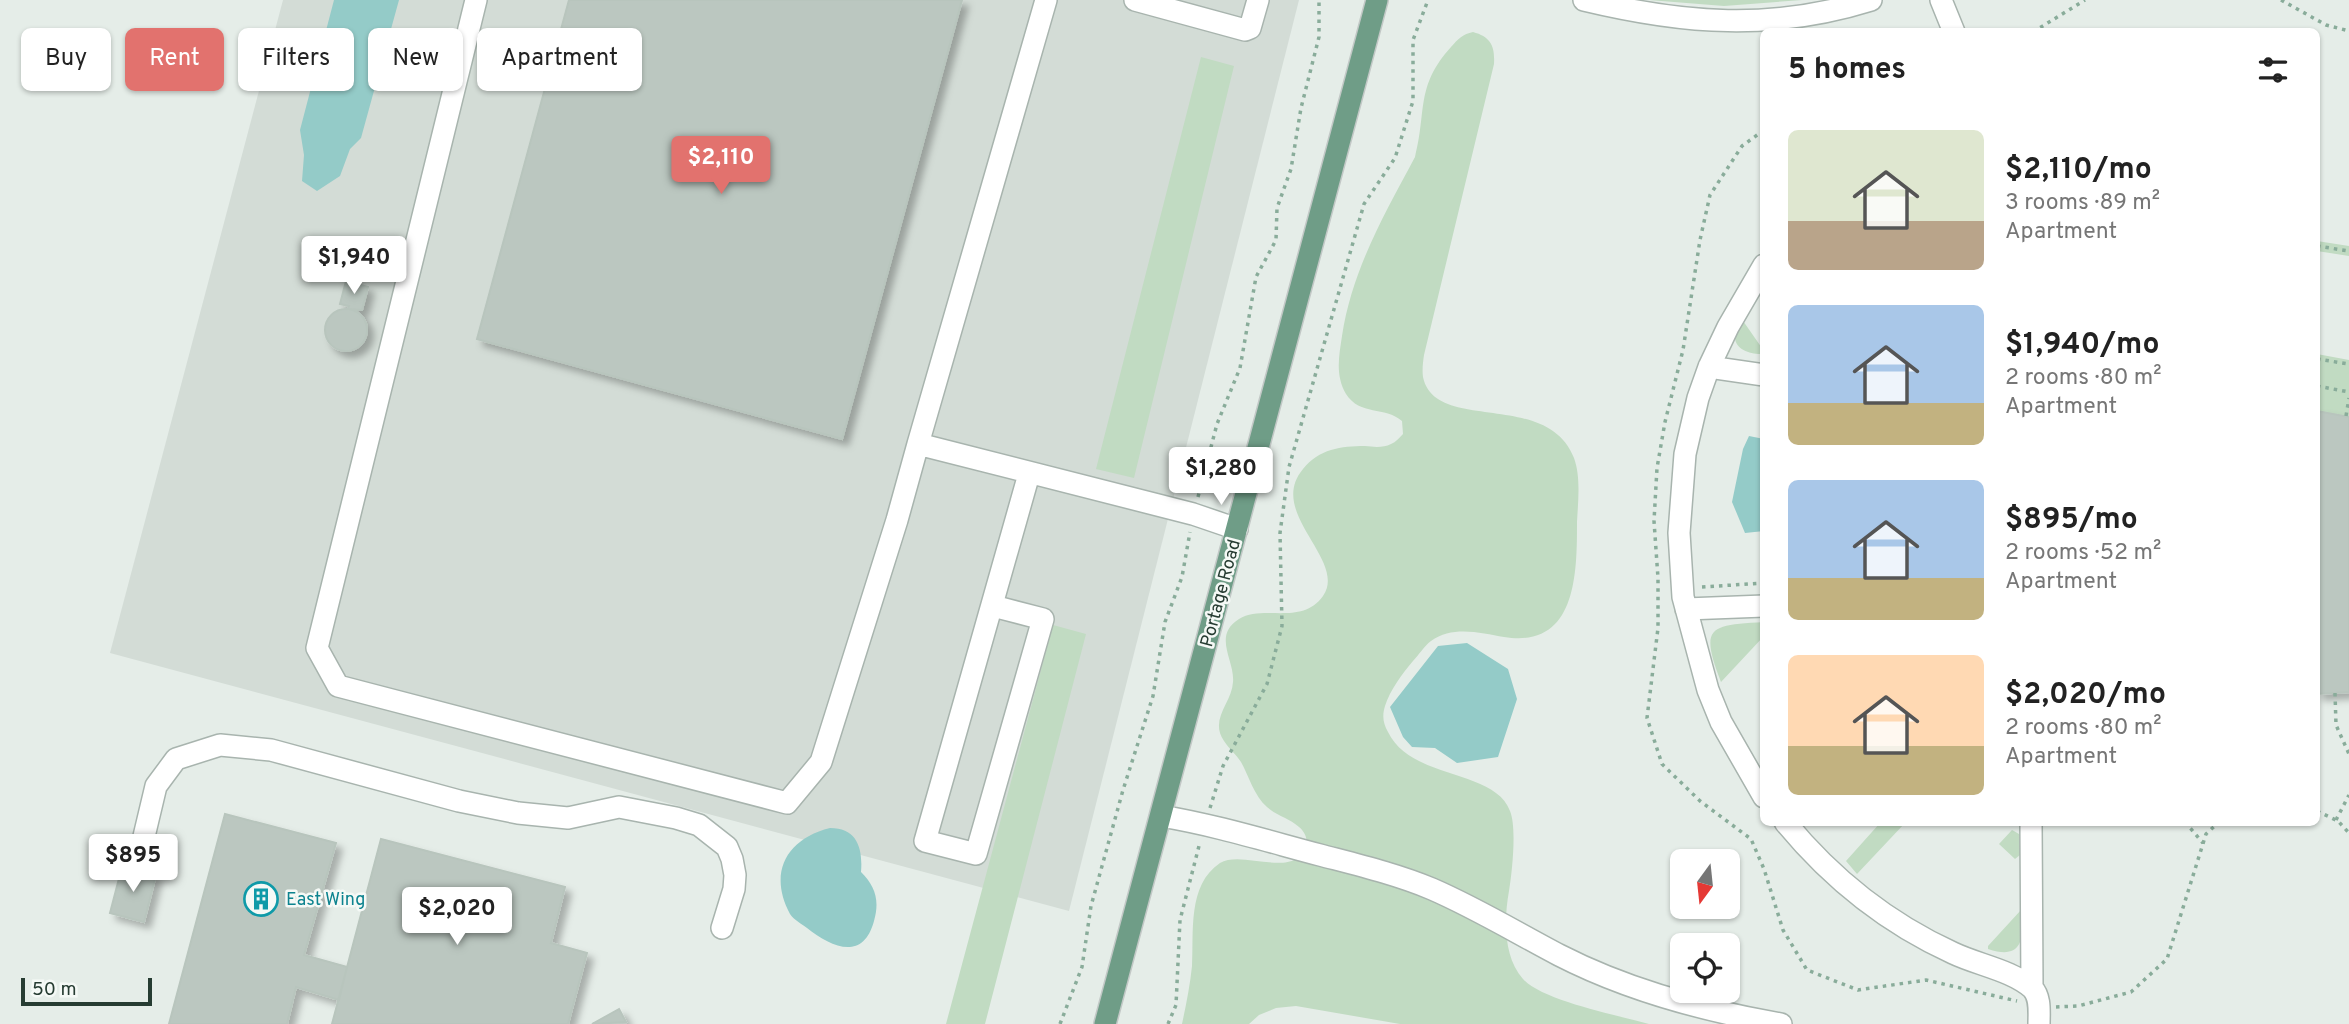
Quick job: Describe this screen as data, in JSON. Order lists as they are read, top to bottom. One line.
{"streets":{"main road":["Portage Road"]},"places":{"building":["East Wing"]},"scale_bar":"50 m","north":"bottom","page":{"chip":["Buy","Rent","Filters","New","Apartment"],"heading":"5 homes","list":[{"name":"$2,110/mo","note":"3 rooms · 89 m² · Apartment"},{"name":"$1,940/mo","note":"2 rooms · 80 m² · Apartment"},{"name":"$895/mo","note":"2 rooms · 52 m² · Apartment"},{"name":"$2,020/mo","note":"2 rooms · 80 m² · Apartment"}],"price":["$2,110","$1,940","$1,280","$895","$2,020"],"scale":"50 m"}}
